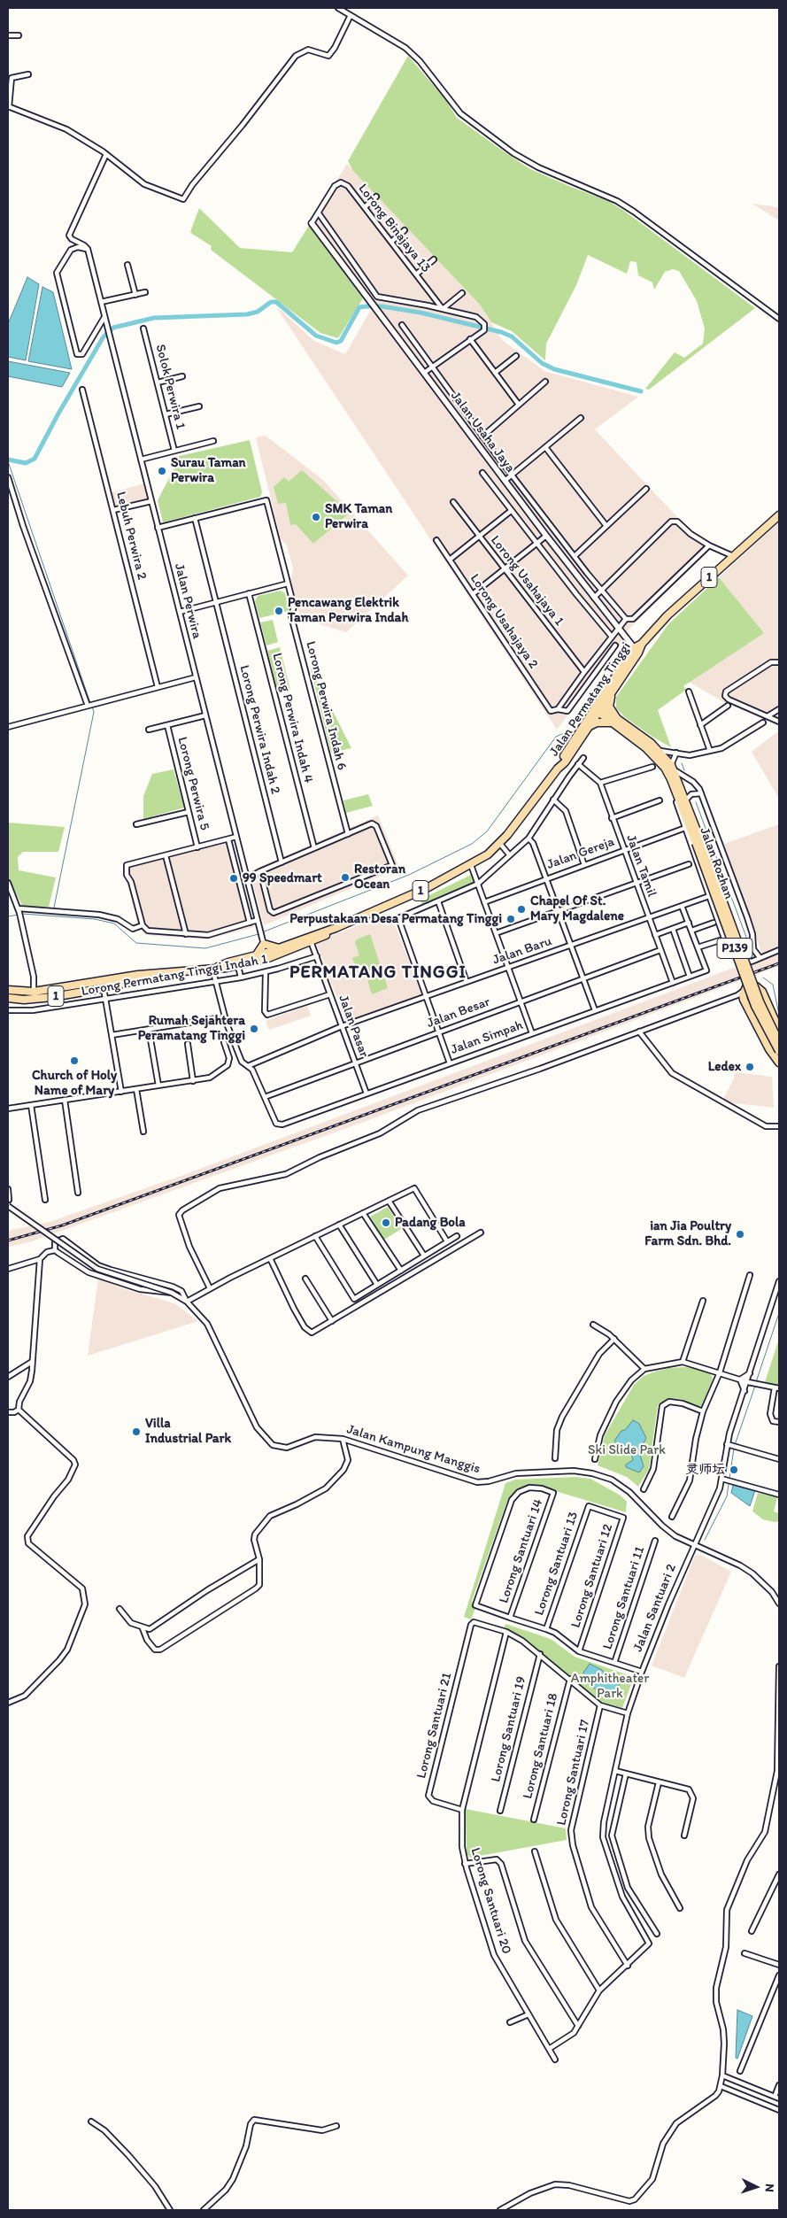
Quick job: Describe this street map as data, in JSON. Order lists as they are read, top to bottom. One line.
{"streets":{"main road":["1","Jalan Permatang Tinggi","Jalan Rozhan","P139"],"street":["Lorong Binajaya 13","Solok Perwira 1","Jalan Usaha Jaya","Lebuh Perwira 2","Lorong Usahajaya 1","Jalan Perwira","Lorong Usahajaya 2","Lorong Perwira Indah 6","Lorong Perwira Indah 4","Lorong Perwira Indah 2","Lorong Perwira 5","Jalan Gereja","Jalan Tamil","Jalan Baru","Lorong Permatang Tinggi Indah 1","Jalan Besar","Jalan Pasar","Jalan Simpah","Jalan Kampung Manggis","Lorong Santuari 14","Lorong Santuari 13","Lorong Santuari 12","Lorong Santuari 11","Jalan Santuari 2","Lorong Santuari 21","Lorong Santuari 19","Lorong Santuari 18","Lorong Santuari 17","Lorong Santuari 20"]},"crossings":[["Lorong Binajaya 13","Jalan Usaha Jaya"],["Jalan Usaha Jaya","Jalan Permatang Tinggi"],["Jalan Perwira","Jalan Permatang Tinggi"],["Jalan Permatang Tinggi","Jalan Rozhan"],["Jalan Permatang Tinggi","Jalan Pasar"],["Lorong Perwira Indah 6","Lorong Perwira Indah 2"],["Jalan Gereja","Jalan Tamil"],["Jalan Tamil","Jalan Baru"],["Jalan Tamil","Jalan Besar"],["Jalan Tamil","Jalan Simpah"],["Jalan Baru","Jalan Pasar"],["Lorong Permatang Tinggi Indah 1","Jalan Pasar"],["Jalan Besar","Jalan Pasar"],["Jalan Besar","Jalan Simpah"],["Jalan Pasar","Jalan Simpah"],["Jalan Kampung Manggis","Jalan Santuari 2"],["Lorong Santuari 13","Lorong Santuari 12"],["Jalan Santuari 2","Lorong Santuari 17"],["Lorong Santuari 21","Lorong Santuari 20"]],"districts":["PERMATANG TINGGI"],"parks":["Ski Slide Park","Amphitheater Park"],"places":["Surau Taman Perwira","SMK Taman Perwira","Pencawang Elektrik Taman Perwira Indah","Restoran Ocean","99 Speedmart","Chapel Of St. Mary Magdalene","Perpustakaan Desa Permatang Tinggi","Rumah Sejahtera Peramatang Tinggi","Church of Holy Name of Mary","Ledex","Padang Bola","ian Jia Poultry Farm Sdn. Bhd.","Villa Industrial Park","灵师坛"],"north":"right"}
